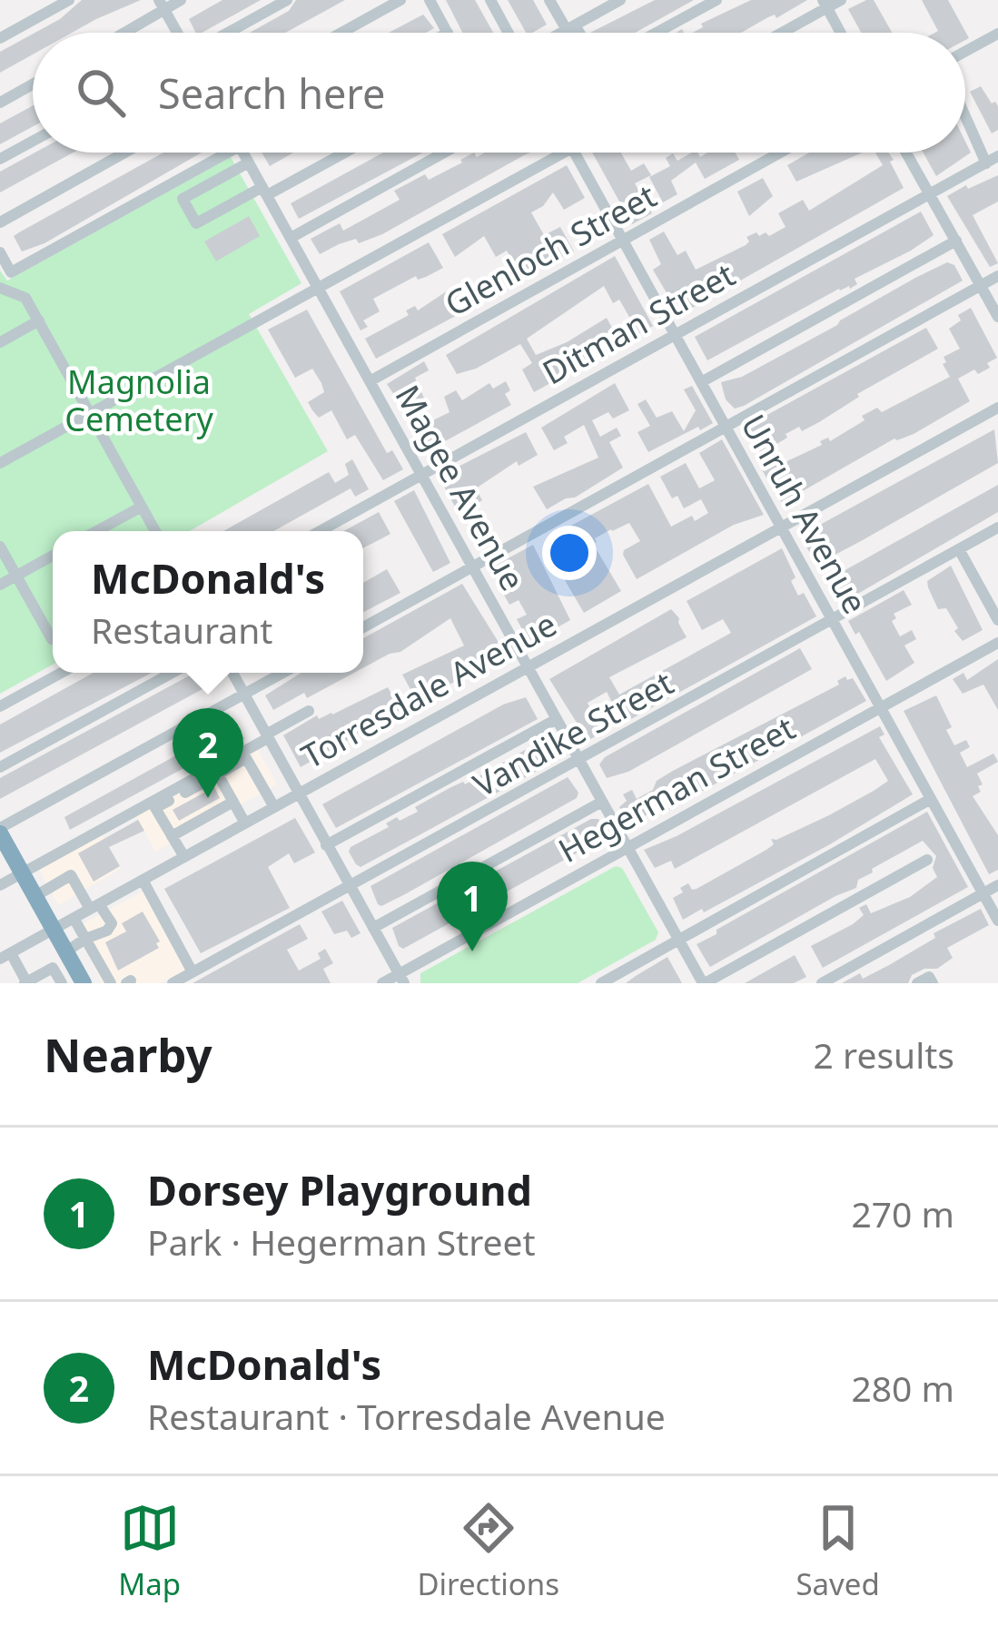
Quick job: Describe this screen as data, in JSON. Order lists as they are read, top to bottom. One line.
{"streets":{"street":["Glenloch Street","Ditman Street","Magee Avenue","Unruh Avenue","Torresdale Avenue","Vandike Street","Hegerman Street"]},"crossings":[["Glenloch Street","Magee Avenue"],["Glenloch Street","Unruh Avenue"],["Ditman Street","Magee Avenue"],["Ditman Street","Unruh Avenue"],["Magee Avenue","Torresdale Avenue"],["Magee Avenue","Vandike Street"],["Magee Avenue","Hegerman Street"],["Unruh Avenue","Torresdale Avenue"],["Unruh Avenue","Vandike Street"],["Unruh Avenue","Hegerman Street"]],"parks":["Magnolia Cemetery"],"page":{"search":"Search here","popup":["McDonald's","Restaurant"],"pins":["2","1"],"heading":["Nearby","2 results"],"list":[{"mark":"1","name":"Dorsey Playground","note":"Park · Hegerman Street","value":"270 m"},{"mark":"2","name":"McDonald's","note":"Restaurant · Torresdale Avenue","value":"280 m"}],"nav":["Map","Directions","Saved"]}}
